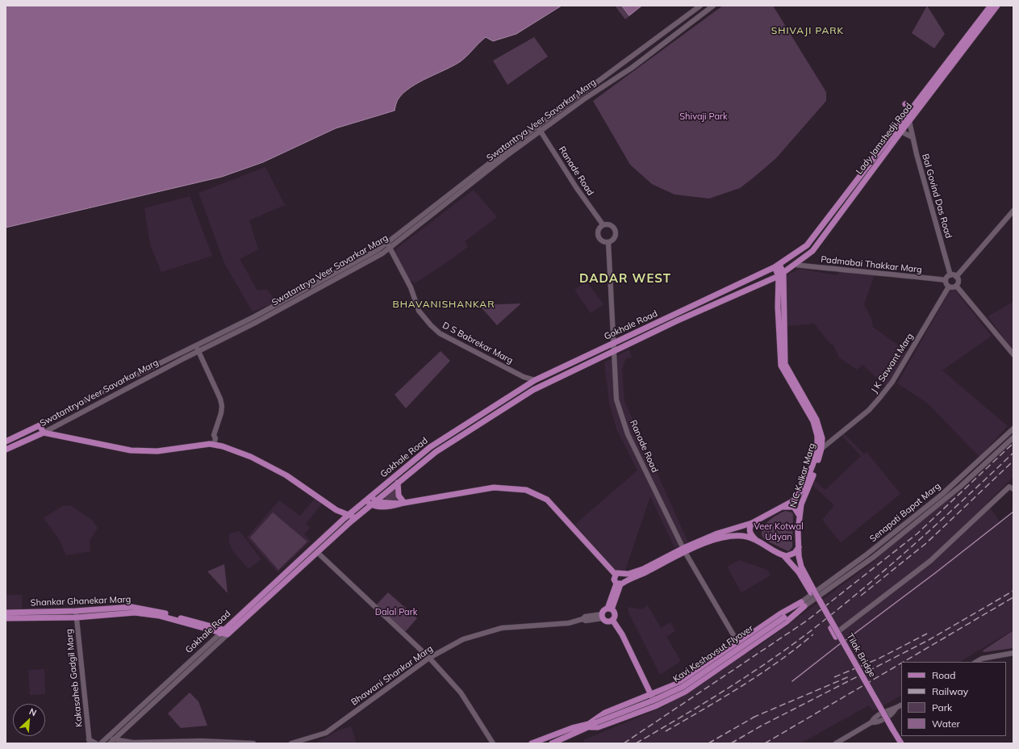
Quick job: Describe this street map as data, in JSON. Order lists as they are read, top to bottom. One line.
{"streets":{"main road":["Swatantrya Veer Savarkar Marg","Lady Jamshedji Road","Ranade Road","Bal Govind Das Road","Padmabai Thakkar Marg","Gokhale Road","D S Babrekar Marg","J K Sawant Marg","N C Kelkar Marg","Senapati Bapat Marg","Shankar Ghanekar Marg","Kavi Keshavsut Flyover","Tilak Bridge","Bhawani Shankar Marg","Kakasaheb Gadgil Marg"]},"crossings":[["Swatantrya Veer Savarkar Marg","Ranade Road"],["Swatantrya Veer Savarkar Marg","D S Babrekar Marg"],["Lady Jamshedji Road","Bal Govind Das Road"],["Lady Jamshedji Road","Padmabai Thakkar Marg"],["Lady Jamshedji Road","Gokhale Road"],["Lady Jamshedji Road","N C Kelkar Marg"],["Ranade Road","Gokhale Road"],["Ranade Road","N C Kelkar Marg"],["Bal Govind Das Road","Padmabai Thakkar Marg"],["Bal Govind Das Road","J K Sawant Marg"],["Padmabai Thakkar Marg","J K Sawant Marg"],["Gokhale Road","D S Babrekar Marg"],["Gokhale Road","N C Kelkar Marg"],["Gokhale Road","Shankar Ghanekar Marg"],["J K Sawant Marg","N C Kelkar Marg"],["N C Kelkar Marg","Tilak Bridge"],["Senapati Bapat Marg","Kavi Keshavsut Flyover"],["Shankar Ghanekar Marg","Kakasaheb Gadgil Marg"]],"districts":["SHIVAJI PARK","DADAR WEST","BHAVANISHANKAR"],"parks":["Shivaji Park","Veer Kotwal Udyan","Dalal Park"],"legend":["Road","Railway","Park","Water"],"north":"top right"}
